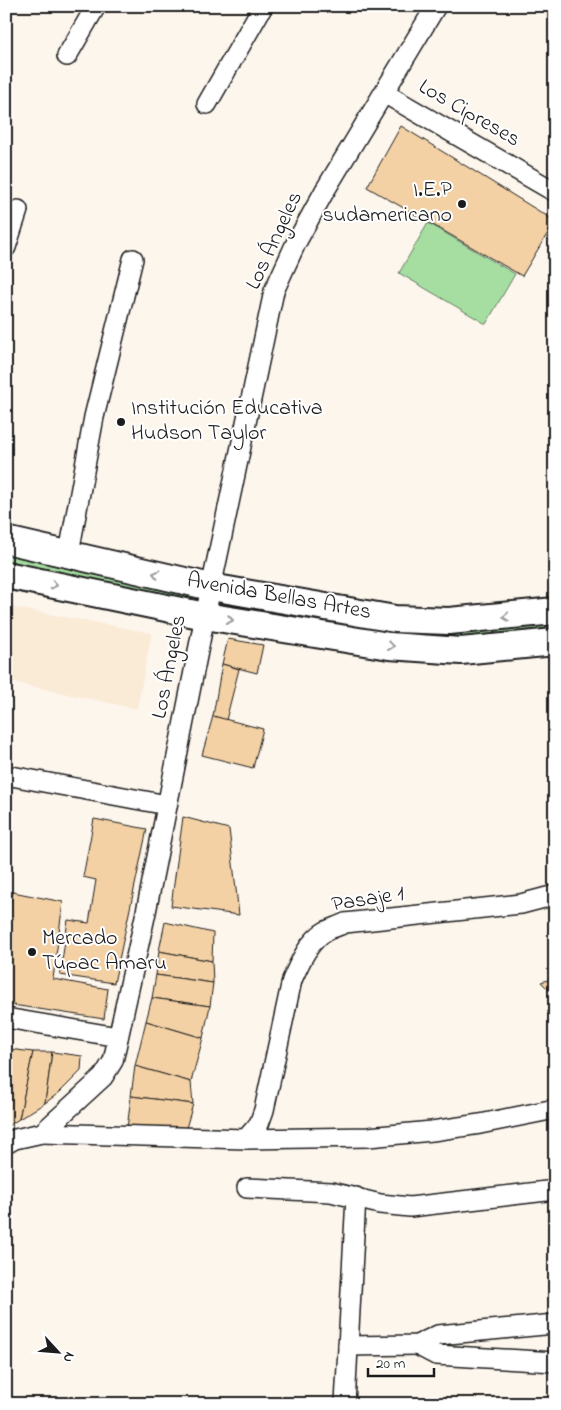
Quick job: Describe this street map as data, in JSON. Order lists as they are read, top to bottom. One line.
{"streets":{"street":["Los Cipreses","Los Ángeles","Avenida Bellas Artes","Pasaje 1"]},"crossings":[["Los Cipreses","Los Ángeles"],["Los Ángeles","Avenida Bellas Artes"]],"places":["I.E.P sudamericano","Institución Educativa Hudson Taylor","Mercado Túpac Amaru"],"scale_bar":"20 m","north":"bottom right"}
